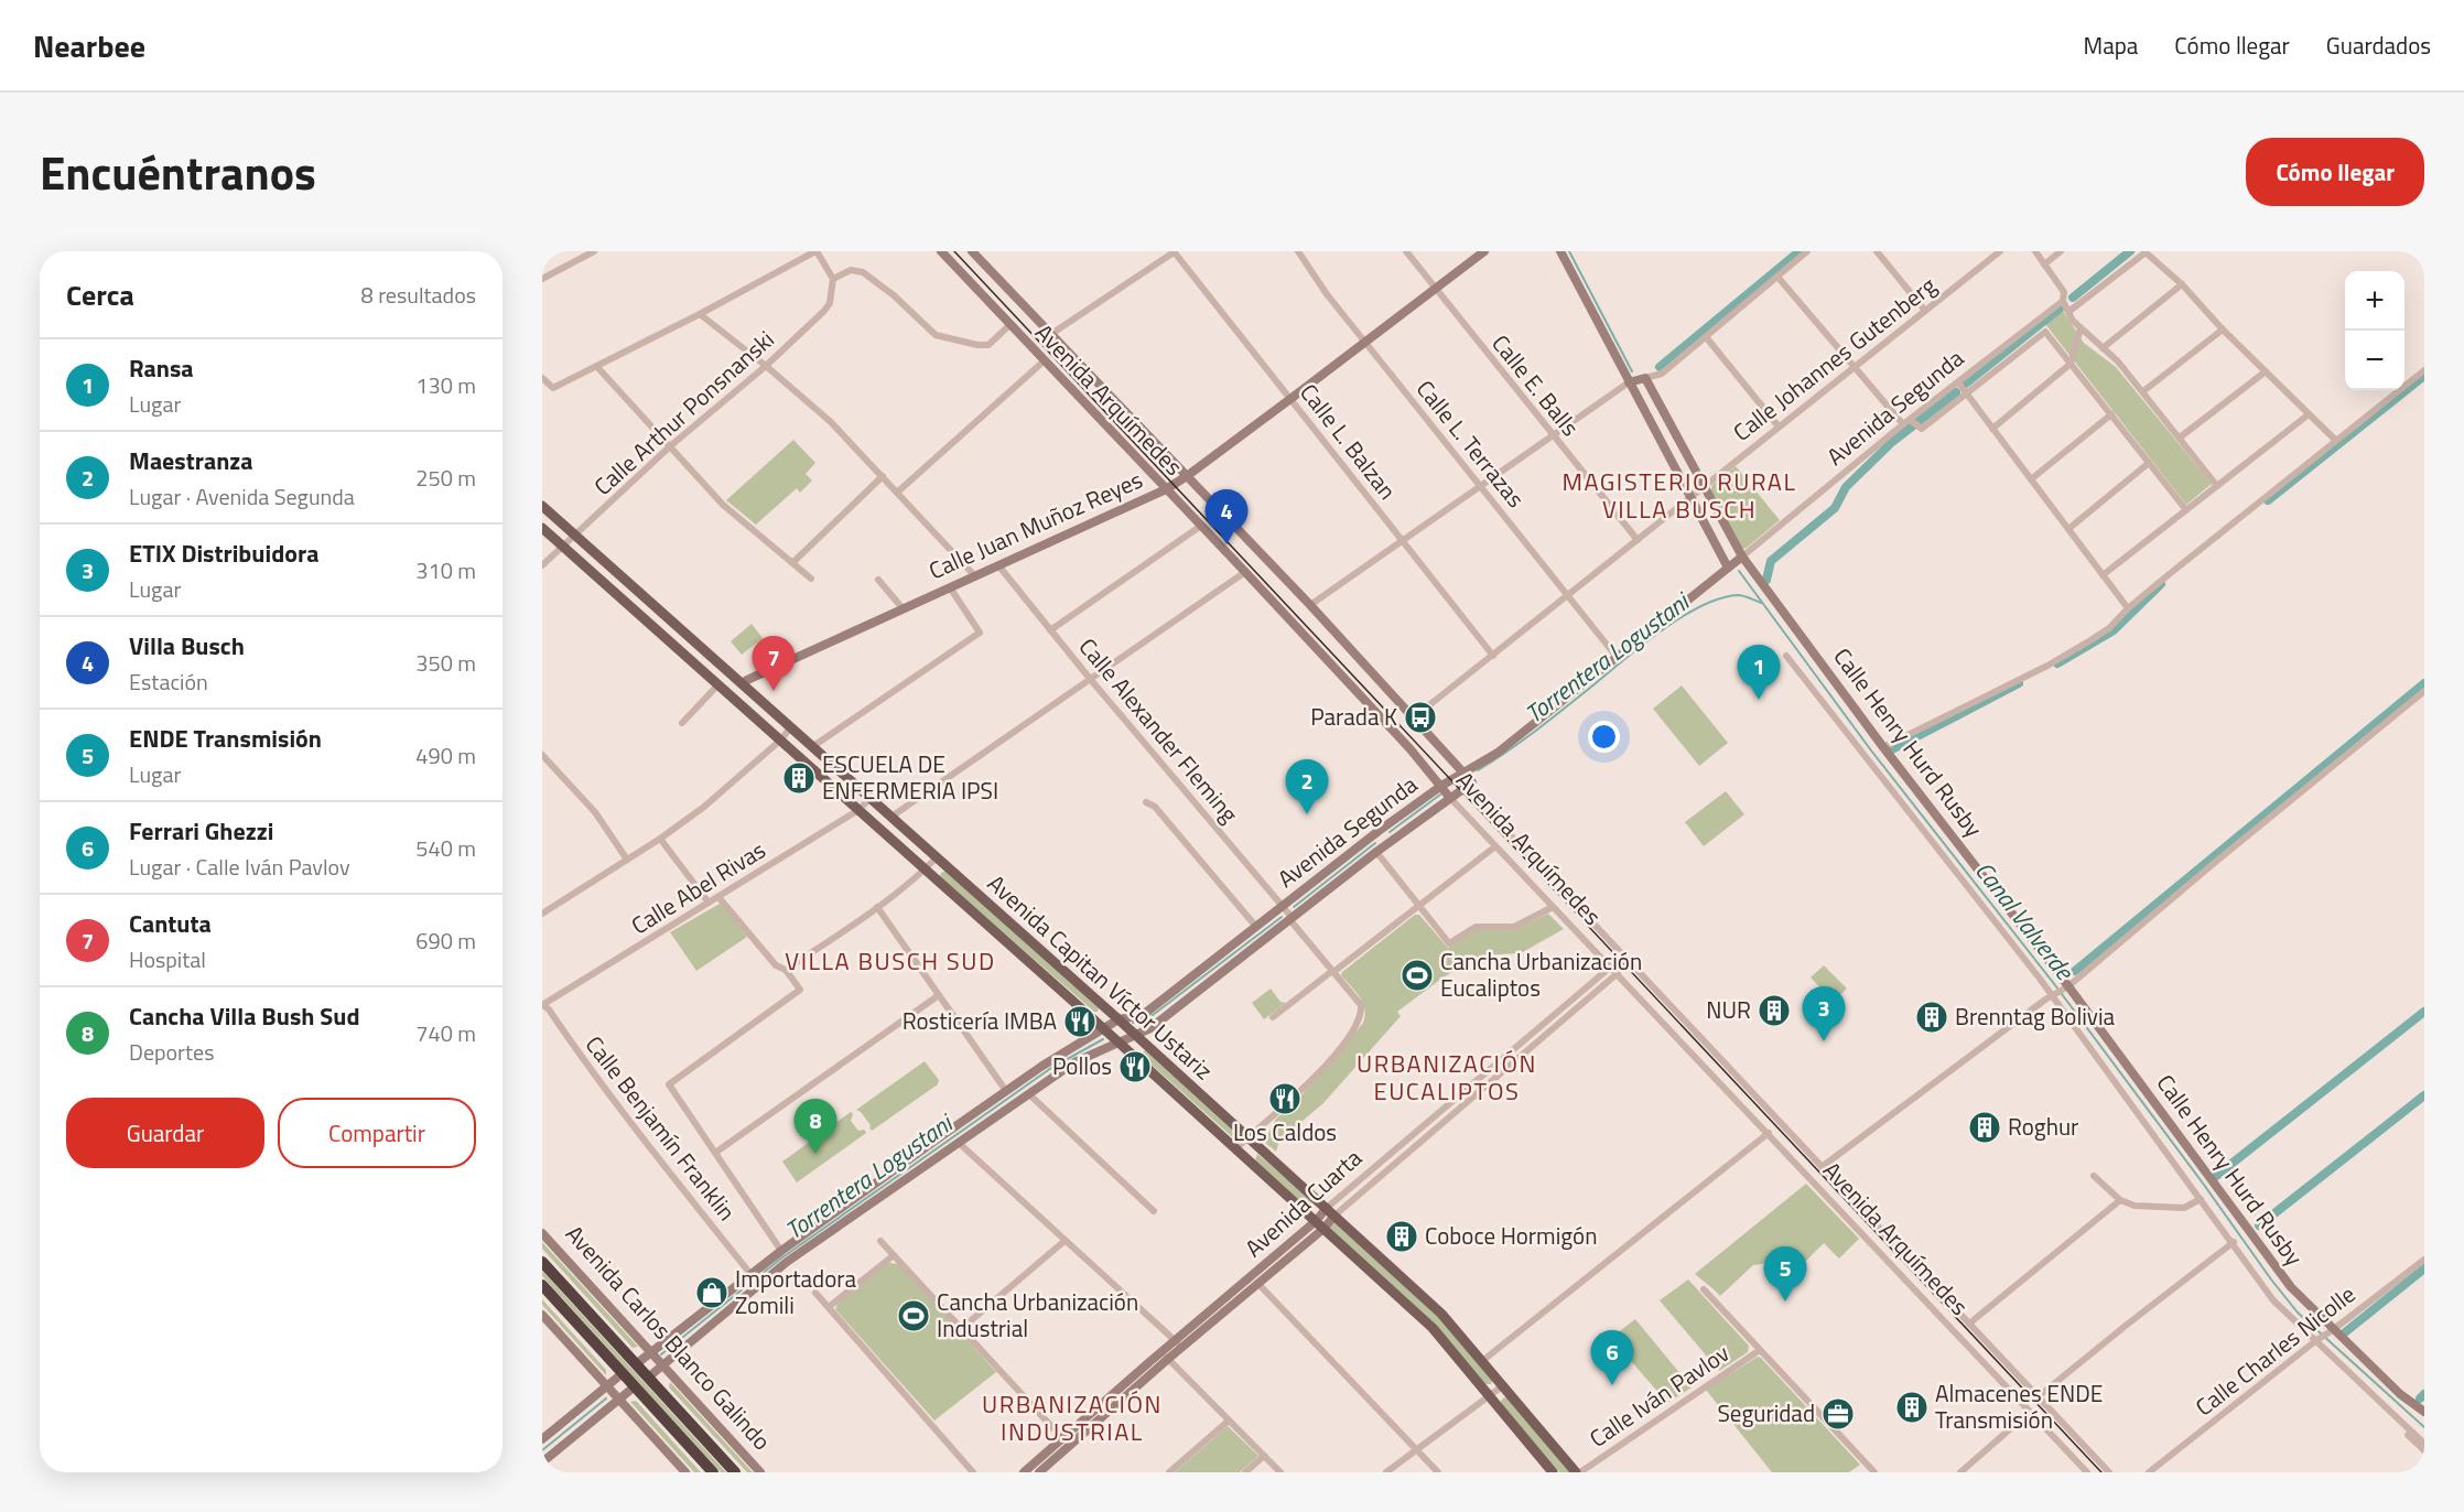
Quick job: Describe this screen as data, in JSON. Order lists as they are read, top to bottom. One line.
{"streets":{"highway":["Avenida Carlos Blanco Galindo"],"main road":["Avenida Capitan Víctor Ustariz"],"street":["Calle Johannes Gutenberg","Calle E. Balls","Avenida Arquímedes","Avenida Segunda","Calle Arthur Ponsnanski","Calle L. Balzan","Calle L. Terrazas","Calle Juan Muñoz Reyes","Calle Alexander Fleming","Calle Henry Hurd Rusby","Calle Abel Rivas","Calle Benjamín Franklin","Avenida Cuarta","Calle Charles Nicolle","Calle Iván Pavlov"]},"crossings":[["Calle Johannes Gutenberg","Calle E. Balls"],["Calle Johannes Gutenberg","Avenida Arquímedes"],["Calle Johannes Gutenberg","Calle L. Balzan"],["Calle Johannes Gutenberg","Calle L. Terrazas"],["Calle Johannes Gutenberg","Calle Henry Hurd Rusby"],["Calle E. Balls","Calle Juan Muñoz Reyes"],["Avenida Arquímedes","Avenida Segunda"],["Avenida Arquímedes","Calle Juan Muñoz Reyes"],["Avenida Arquímedes","Avenida Cuarta"],["Avenida Segunda","Calle L. Terrazas"],["Avenida Segunda","Calle Alexander Fleming"],["Avenida Segunda","Calle Henry Hurd Rusby"],["Avenida Segunda","Avenida Capitan Víctor Ustariz"],["Avenida Segunda","Calle Benjamín Franklin"],["Avenida Segunda","Avenida Carlos Blanco Galindo"],["Calle Arthur Ponsnanski","Avenida Capitan Víctor Ustariz"],["Calle L. Balzan","Calle Juan Muñoz Reyes"],["Calle L. Terrazas","Calle Juan Muñoz Reyes"],["Calle Juan Muñoz Reyes","Calle Alexander Fleming"],["Calle Juan Muñoz Reyes","Avenida Capitan Víctor Ustariz"],["Calle Alexander Fleming","Avenida Capitan Víctor Ustariz"],["Calle Henry Hurd Rusby","Calle Charles Nicolle"],["Calle Abel Rivas","Avenida Capitan Víctor Ustariz"],["Calle Abel Rivas","Calle Benjamín Franklin"],["Avenida Capitan Víctor Ustariz","Avenida Cuarta"],["Avenida Capitan Víctor Ustariz","Calle Iván Pavlov"]],"districts":["MAGISTERIO RURAL VILLA BUSCH","VILLA BUSCH SUD","URBANIZACIÓN EUCALIPTOS","URBANIZACIÓN INDUSTRIAL"],"water":["Torrentera Logustani","Canal Valverde"],"places":{"bus stop":["Parada K"],"building":["ESCUELA DE ENFERMERIA IPSI","NUR","Brenntag Bolivia","Roghur","Coboce Hormigón","Almacenes ENDE Transmisión"],"sports":["Cancha Urbanización Eucaliptos","Cancha Urbanización Industrial"],"restaurant":["Rosticería IMBA","Pollos","Los Caldos"],"shop":["Importadora Zomili"],"office":["Seguridad"]},"page":{"header":"Nearbee","nav":["Mapa","Cómo llegar","Guardados"],"title":"Encuéntranos","buttons":["Cómo llegar",["Guardar","Compartir"]],"heading":["Cerca","8 resultados"],"map_buttons":["+","−"],"list":[{"mark":"1","name":"Ransa","note":"Lugar","value":"130 m"},{"mark":"2","name":"Maestranza","note":"Lugar · Avenida Segunda","value":"250 m"},{"mark":"3","name":"ETIX Distribuidora","note":"Lugar","value":"310 m"},{"mark":"4","name":"Villa Busch","note":"Estación","value":"350 m"},{"mark":"5","name":"ENDE Transmisión","note":"Lugar","value":"490 m"},{"mark":"6","name":"Ferrari Ghezzi","note":"Lugar · Calle Iván Pavlov","value":"540 m"},{"mark":"7","name":"Cantuta","note":"Hospital","value":"690 m"},{"mark":"8","name":"Cancha Villa Bush Sud","note":"Deportes","value":"740 m"}],"pins":["4","7","1","2","3","8","5","6"]}}
